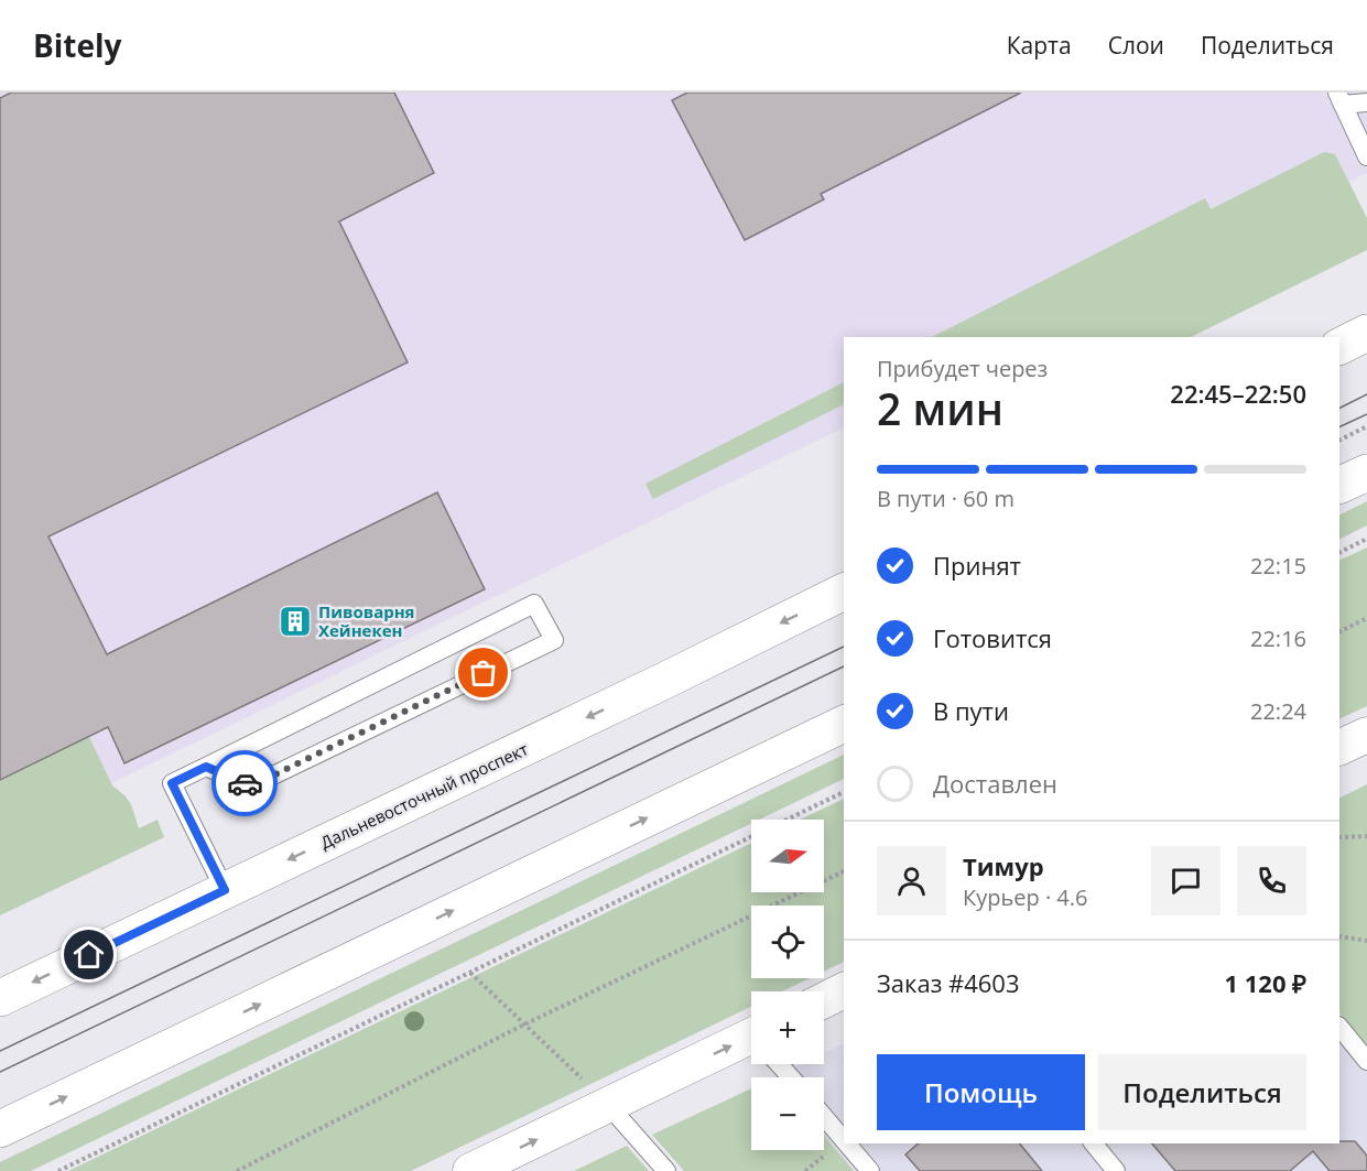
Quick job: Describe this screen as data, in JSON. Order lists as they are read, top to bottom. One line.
{"streets":{"main road":["Дальневосточный проспект"]},"places":{"building":["Пивоварня Хейнекен"]},"north":"right","page":{"header":"Bitely","nav":["Карта","Слои","Поделиться"],"heading":["2 мин","Прибудет через","22:45–22:50"],"panel":["Тимур","Курьер · 4.6","Заказ #4603","1 120 ₽"],"bar":"В пути · 60 m","list":[["Принят","22:15"],["Готовится","22:16"],["В пути","22:24"],"Доставлен"],"map_buttons":["+","−"],"buttons":["Помощь","Поделиться"]}}
